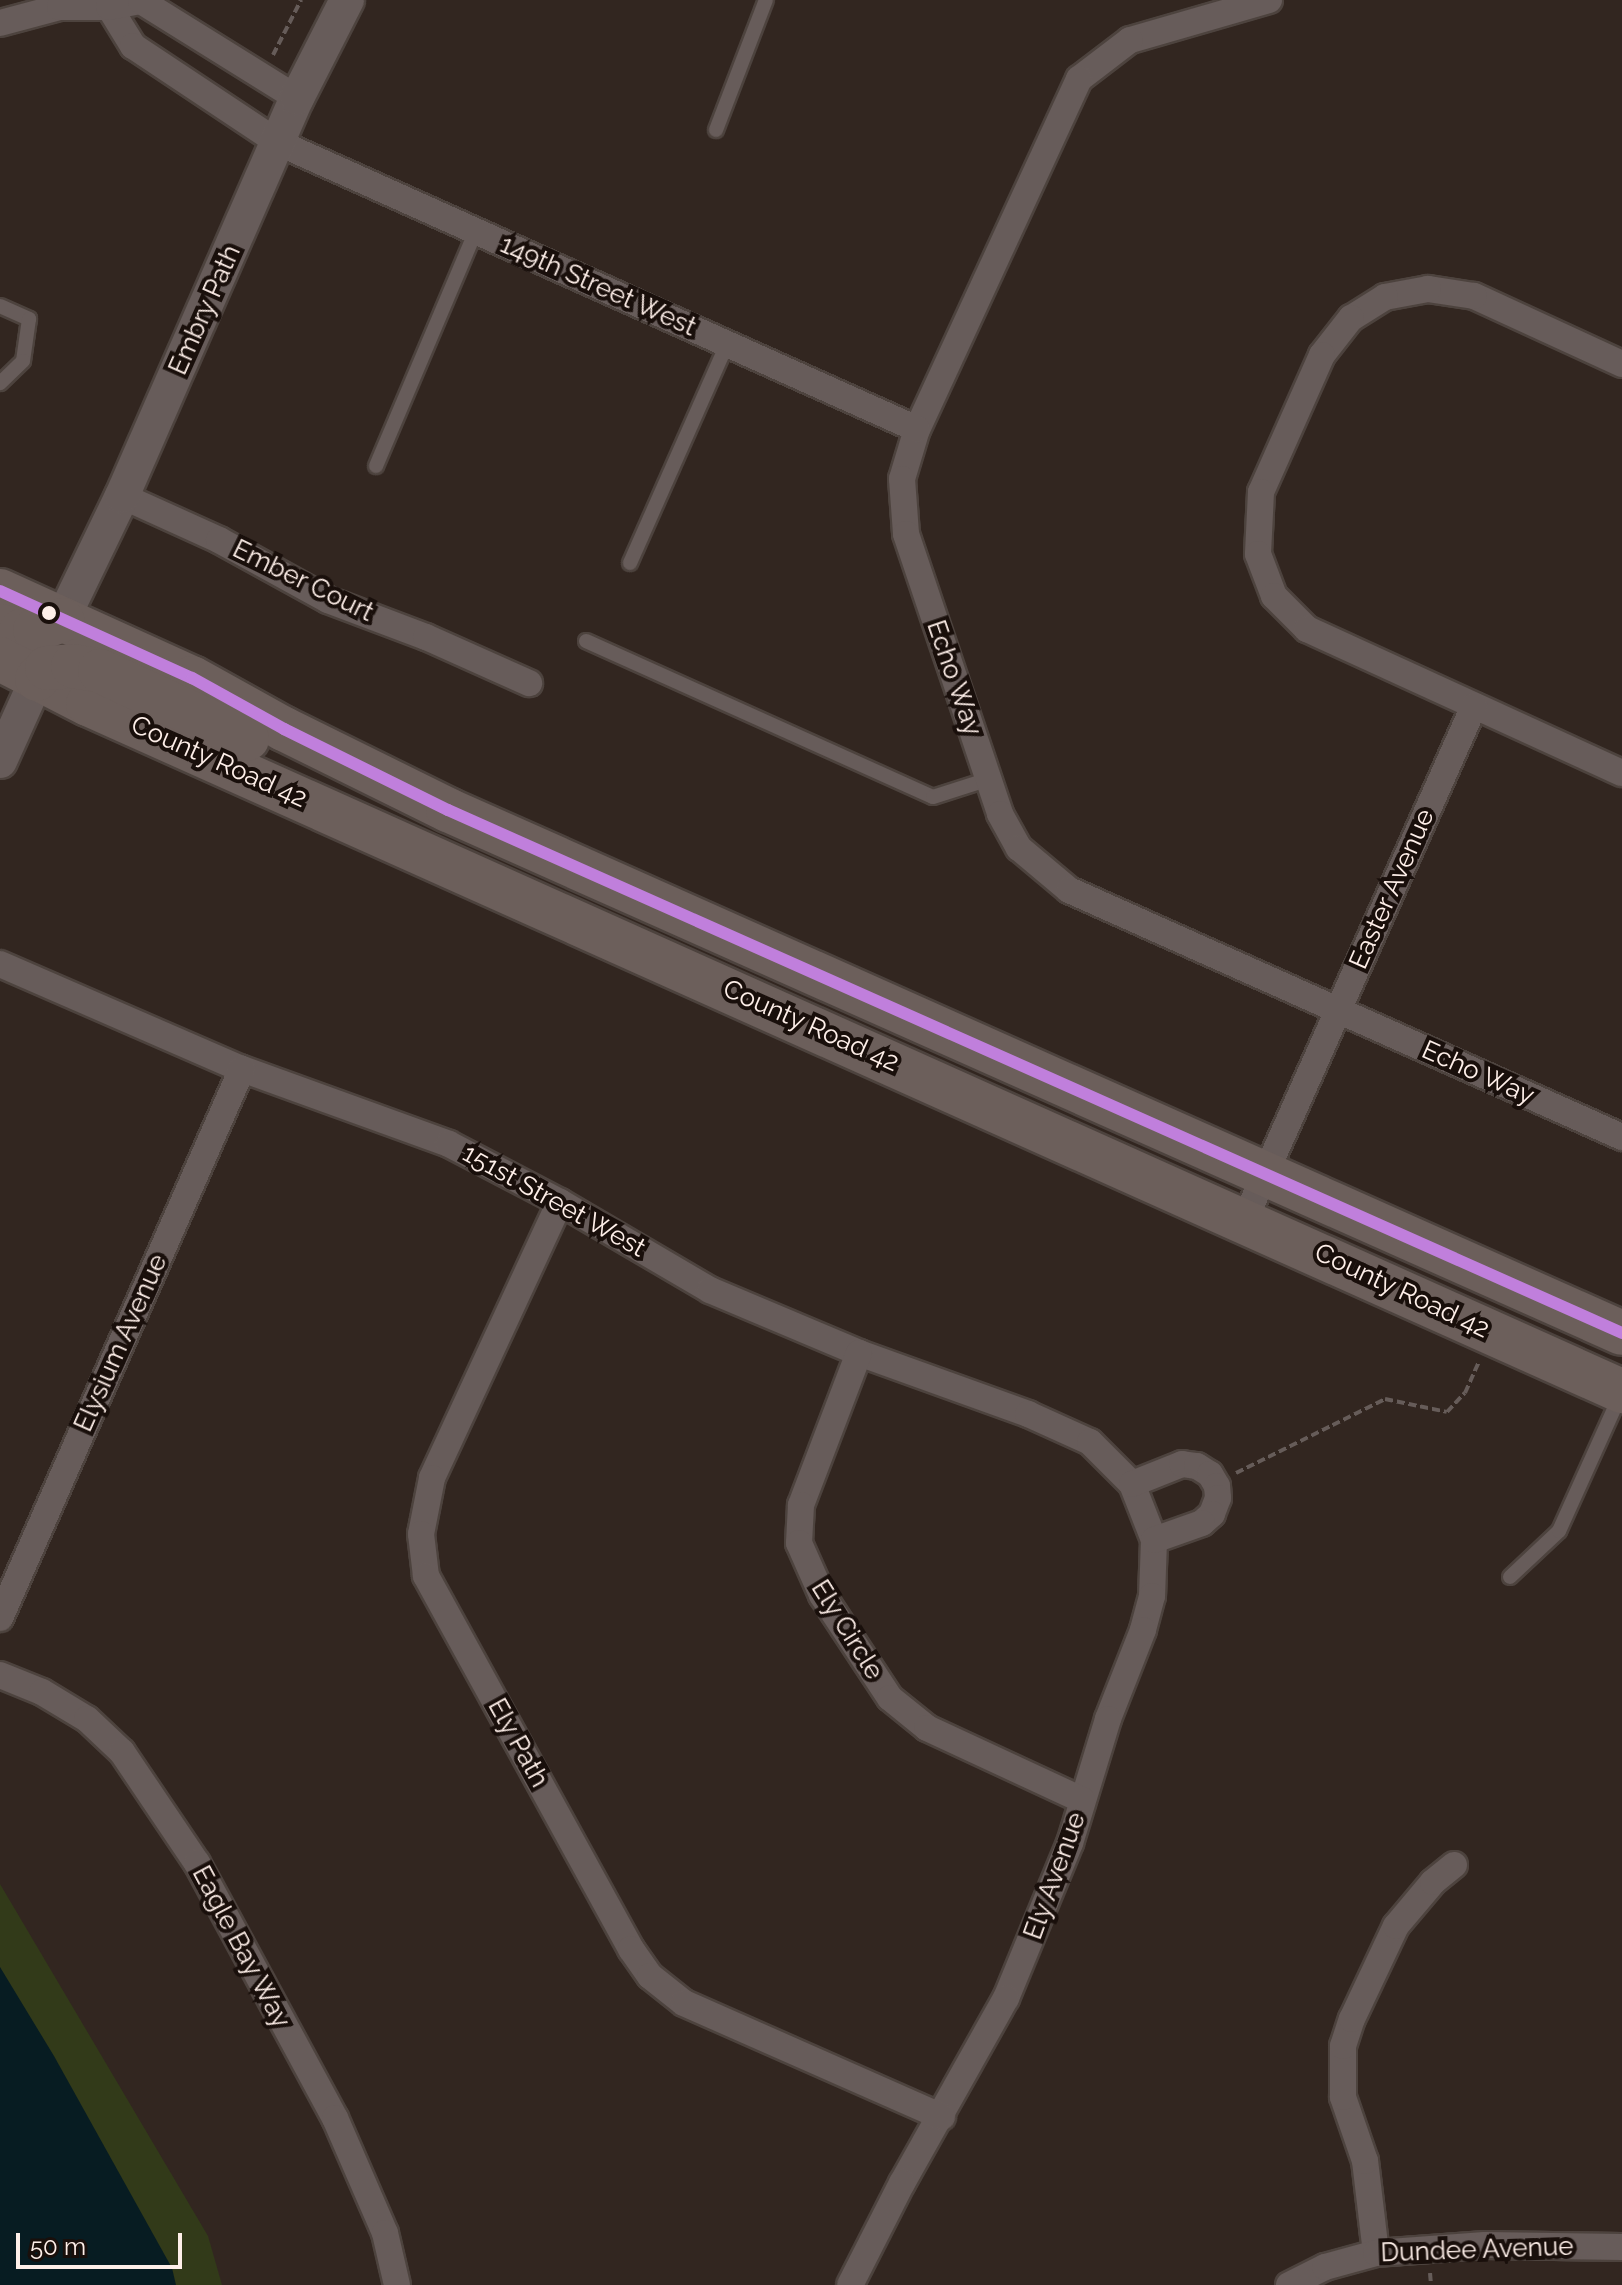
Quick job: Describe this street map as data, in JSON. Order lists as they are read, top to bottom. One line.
{"streets":{"highway":["County Road 42"],"street":["149th Street West","Embry Path","Ember Court","Echo Way","Easter Avenue","151st Street West","Elysium Avenue","Ely Circle","Ely Path","Ely Avenue","Eagle Bay Way","Dundee Avenue"]},"crossings":[["149th Street West","Embry Path"],["149th Street West","Echo Way"],["Embry Path","Ember Court"],["Embry Path","County Road 42"],["Echo Way","Easter Avenue"],["County Road 42","Easter Avenue"],["151st Street West","Elysium Avenue"],["151st Street West","Ely Circle"],["151st Street West","Ely Path"],["151st Street West","Ely Avenue"],["Ely Circle","Ely Avenue"],["Ely Path","Ely Avenue"]],"scale_bar":"50 m"}
